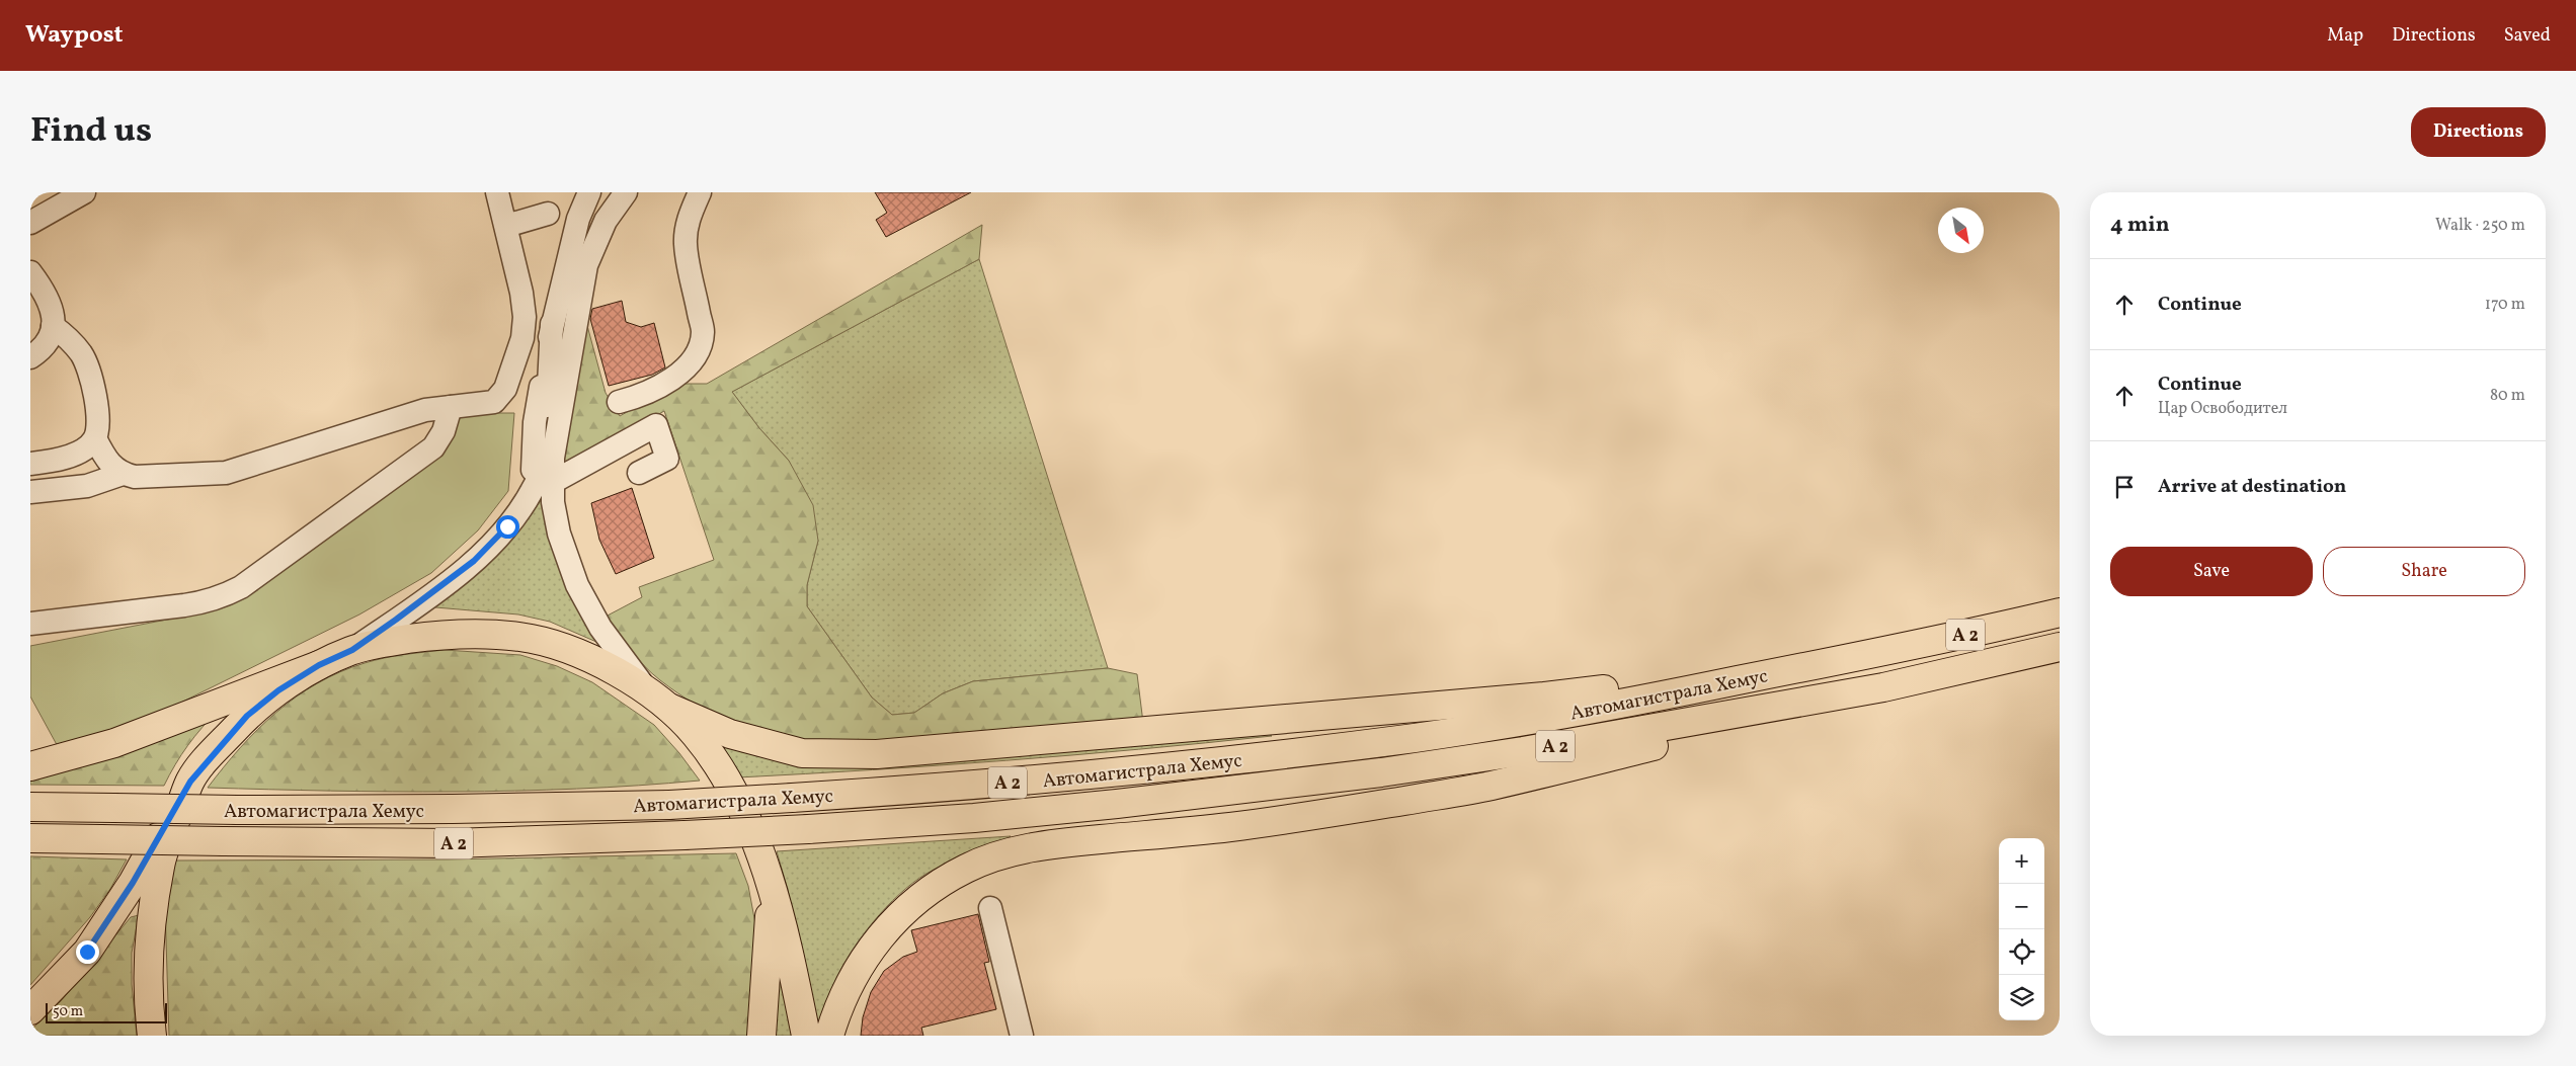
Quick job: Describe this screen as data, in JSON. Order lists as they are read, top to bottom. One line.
{"streets":{"main road":["A 2","Автомагистрала Хемус"]},"scale_bar":"50 m","north":"bottom right","page":{"header":"Waypost","nav":["Map","Directions","Saved"],"title":"Find us","buttons":["Directions",["Save","Share"]],"heading":["4 min","Walk · 250 m"],"list":[["Continue","170 m"],["Continue","Цар Освободител","80 m"],"Arrive at destination"],"map_buttons":["+","−"],"scale":"50 m"}}
